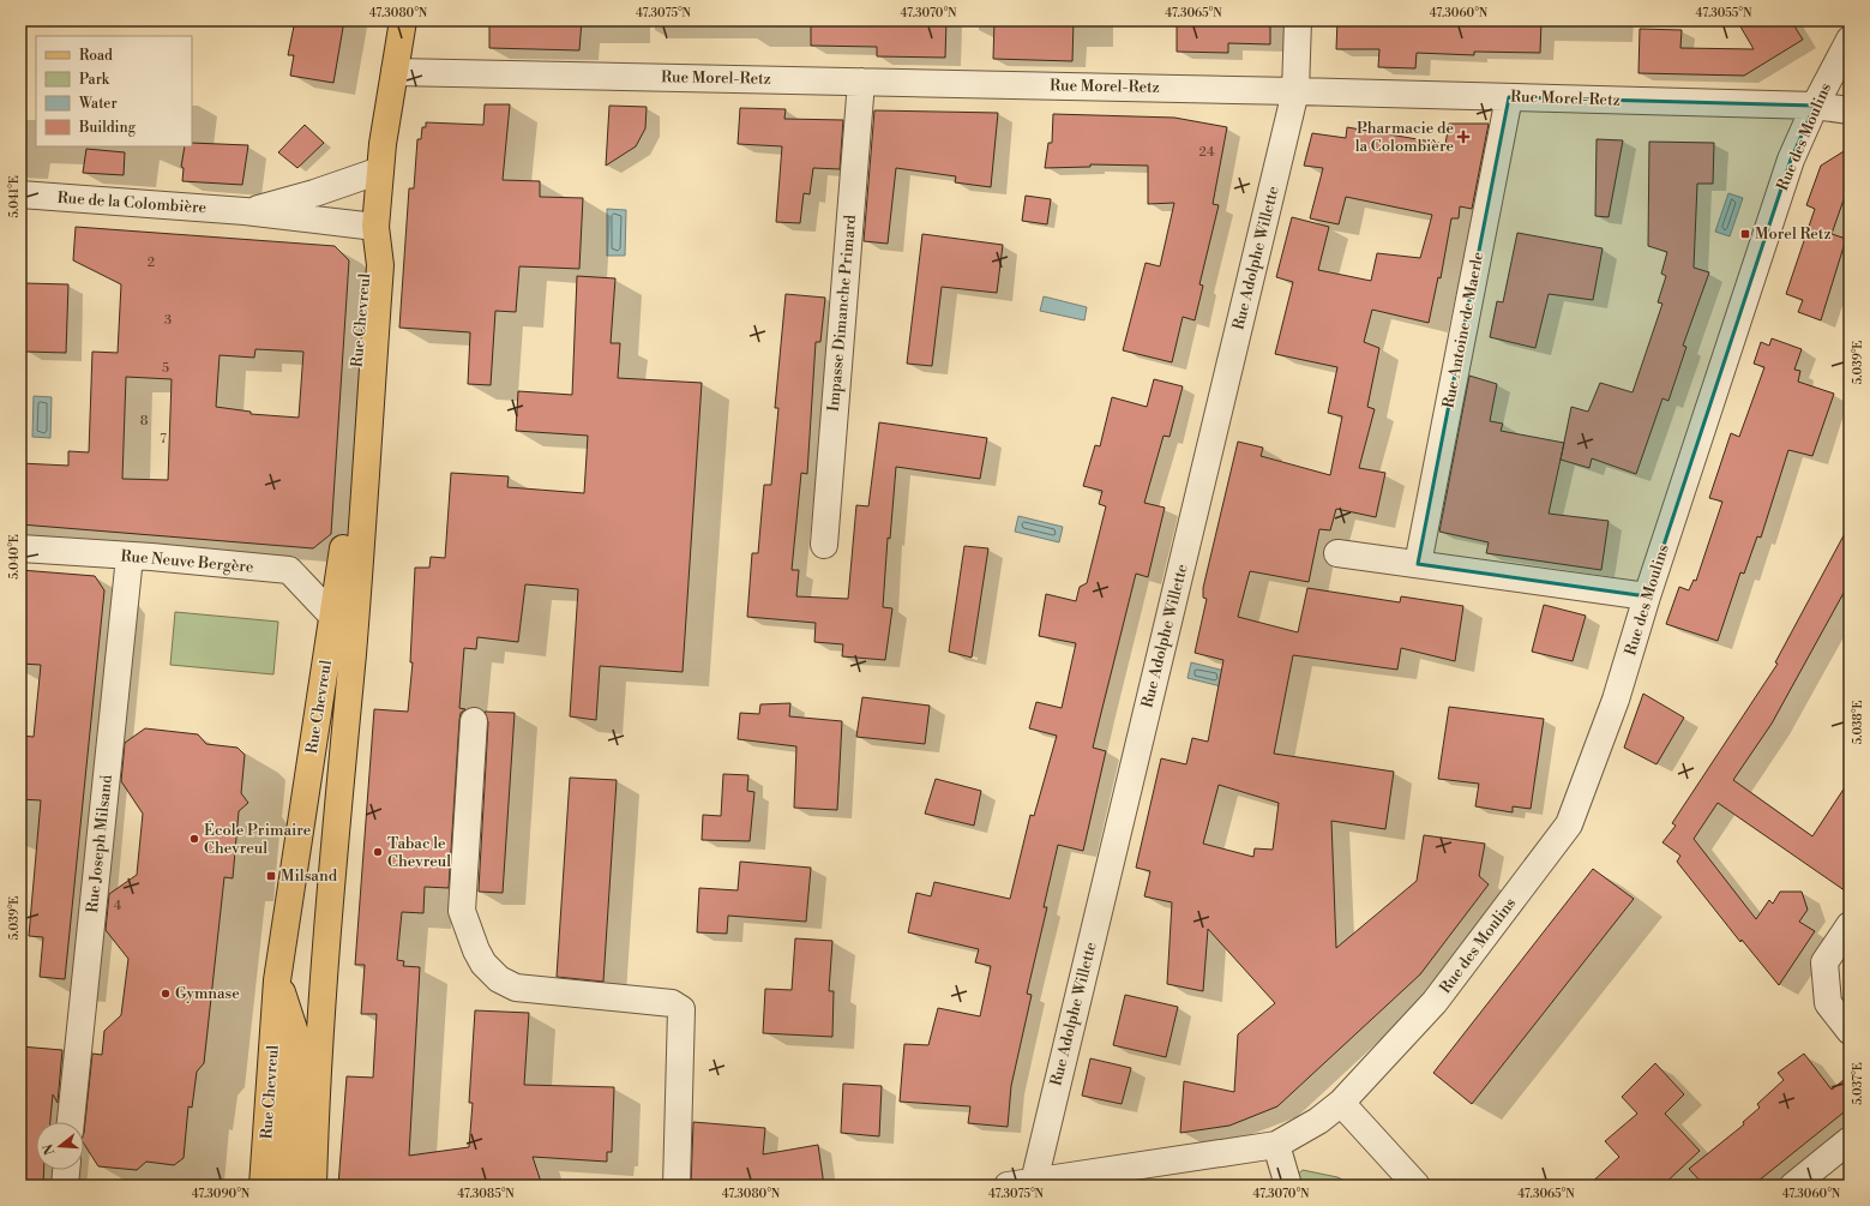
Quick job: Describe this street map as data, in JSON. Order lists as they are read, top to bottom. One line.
{"streets":{"main road":["Rue Chevreul"],"street":["Rue Morel-Retz","Rue des Moulins","Rue de la Colombière","Rue Adolphe Willette","Impasse Dimanche Primard","Rue Antoine de Maerle","Rue Neuve Bergère","Rue Joseph Milsand"]},"crossings":[["Rue Morel-Retz","Rue des Moulins"],["Rue Morel-Retz","Rue Adolphe Willette"],["Rue Morel-Retz","Impasse Dimanche Primard"],["Rue Morel-Retz","Rue Chevreul"],["Rue Morel-Retz","Rue Antoine de Maerle"],["Rue de la Colombière","Rue Chevreul"],["Rue Chevreul","Rue Neuve Bergère"],["Rue Neuve Bergère","Rue Joseph Milsand"]],"places":{"health":["Pharmacie de la Colombière"],"transit":["Morel Retz","Milsand"],"other":["École Primaire Chevreul","Tabac le Chevreul","Gymnase"]},"house_numbers":["24","2","3","5","8","7","4"],"legend":["Road","Park","Water","Building"],"north":"left","coordinates":["47.3080°N","47.3075°N","47.3070°N","47.3065°N","47.3060°N","47.3055°N","5.041°E","5.039°E","5.040°E","5.038°E","5.037°E","47.3090°N","47.3085°N"]}
